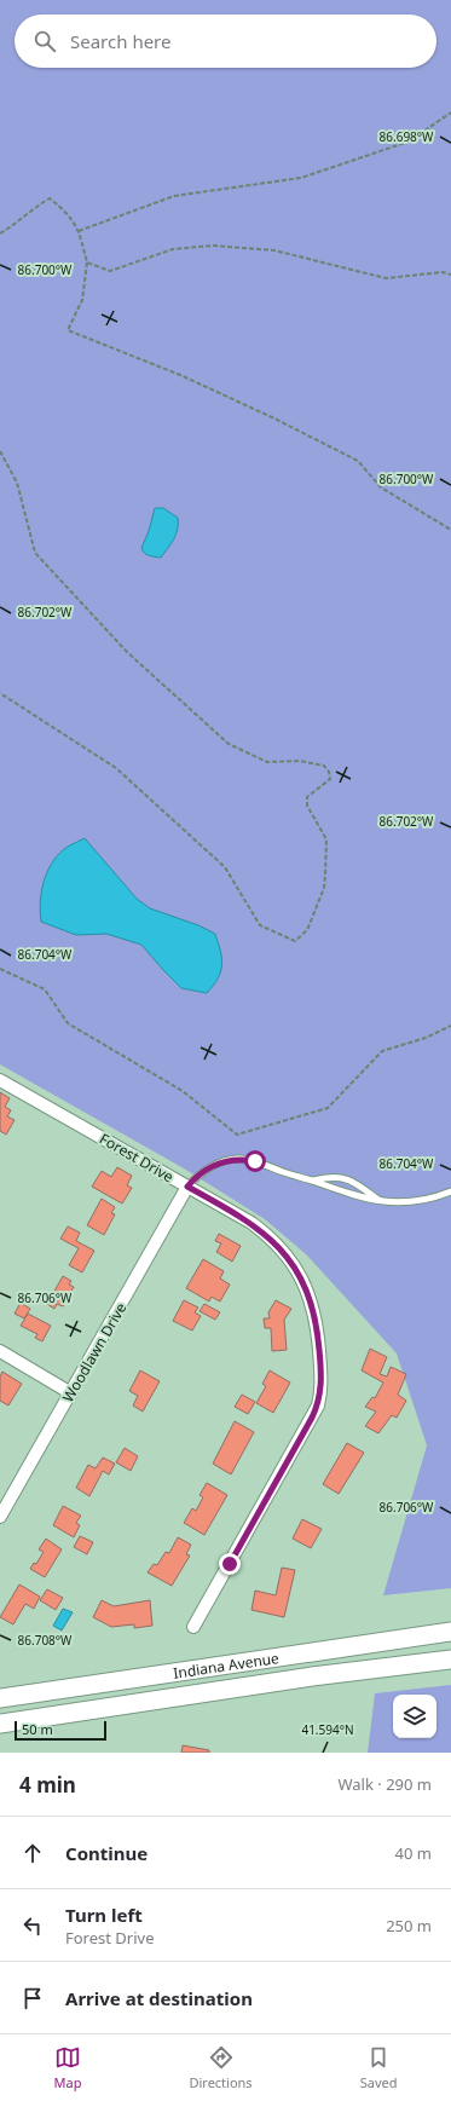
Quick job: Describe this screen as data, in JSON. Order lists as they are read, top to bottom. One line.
{"streets":{"main road":["Indiana Avenue"],"street":["Forest Drive","Woodlawn Drive"]},"crossings":[["Forest Drive","Woodlawn Drive"]],"scale_bar":"50 m","page":{"search":"Search here","scale":"50 m","heading":["4 min","Walk · 290 m"],"list":[["Continue","40 m"],["Turn left","Forest Drive","250 m"],"Arrive at destination"],"nav":["Map","Directions","Saved"]},"coordinates":["86.698°W","86.700°W","86.702°W","86.704°W","86.706°W","86.708°W","41.594°N"]}
